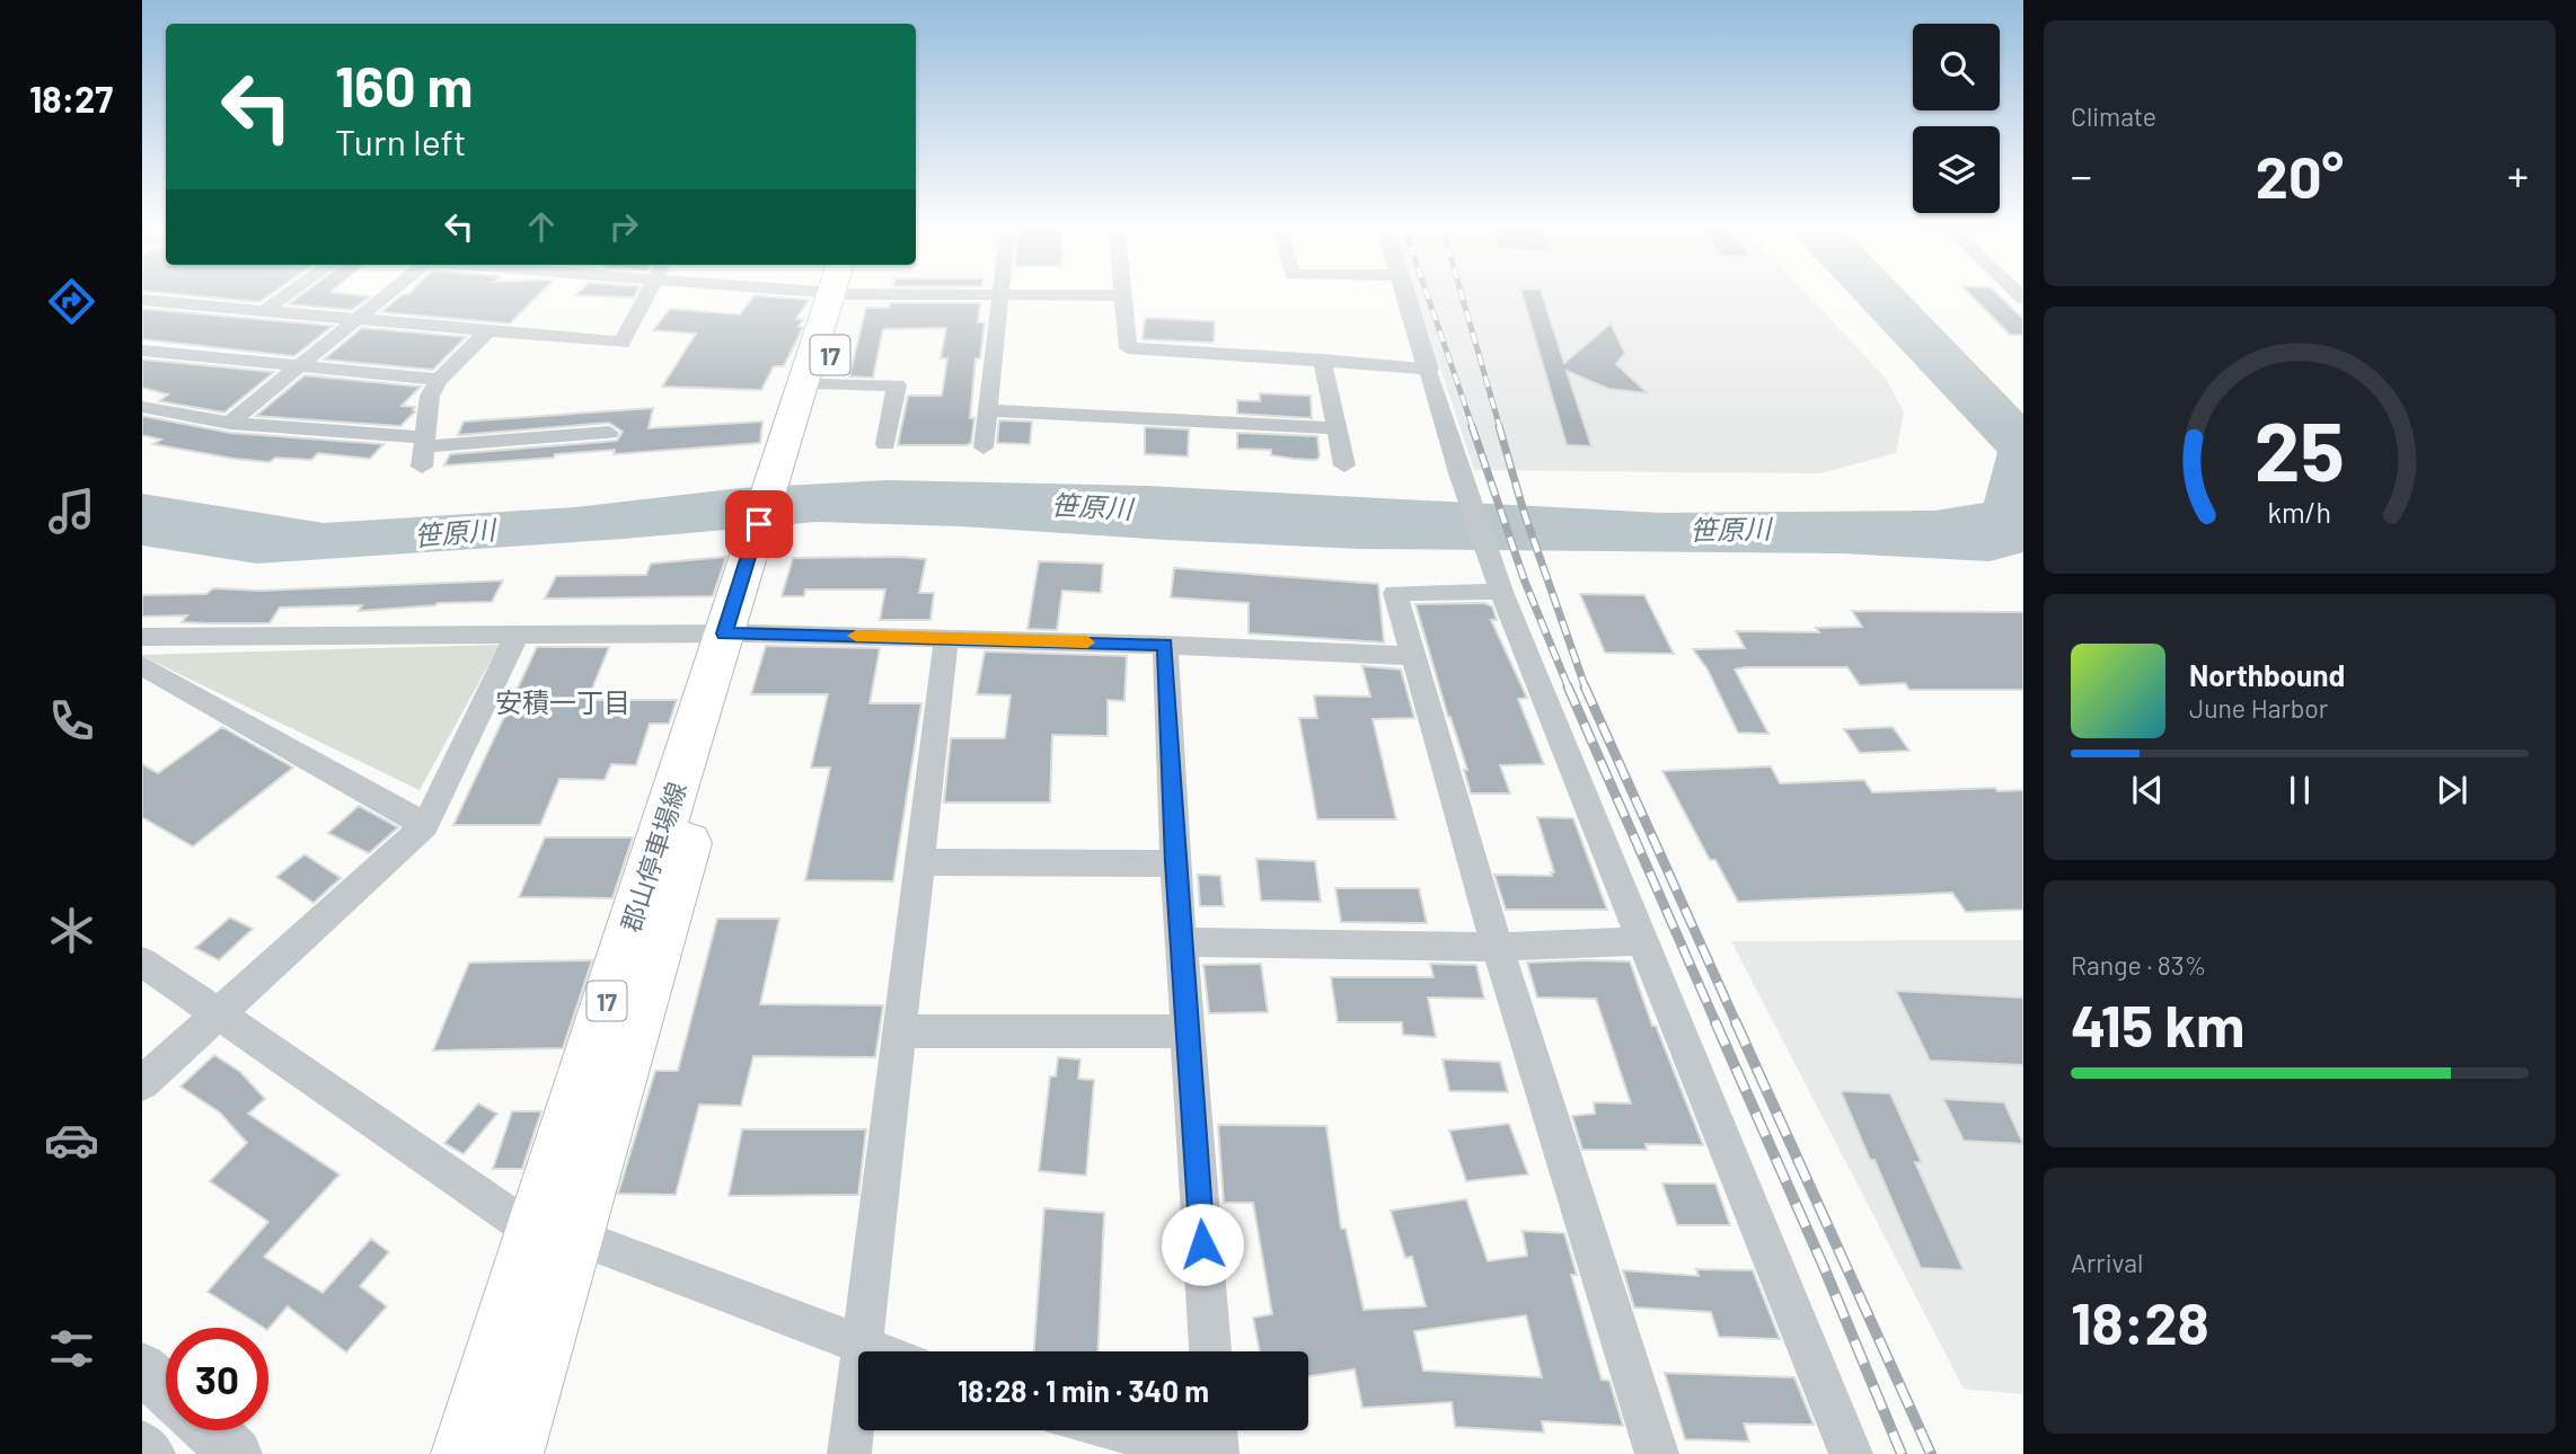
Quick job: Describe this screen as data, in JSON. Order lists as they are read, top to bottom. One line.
{"streets":{"main road":["17","郡山停車場線"]},"districts":["安積一丁目"],"water":["笹原川"],"page":{"tabs":"18:27","tile":["Climate",["Range · 83%","415 km"],["Arrival","18:28"]],"turn":["160 m","Turn left"],"heat":["−","20°","+"],"song":["Northbound","June Harbor"],"limit":"30","trip":"18:28 · 1 min · 340 m","gauge":["25","km/h"]}}
